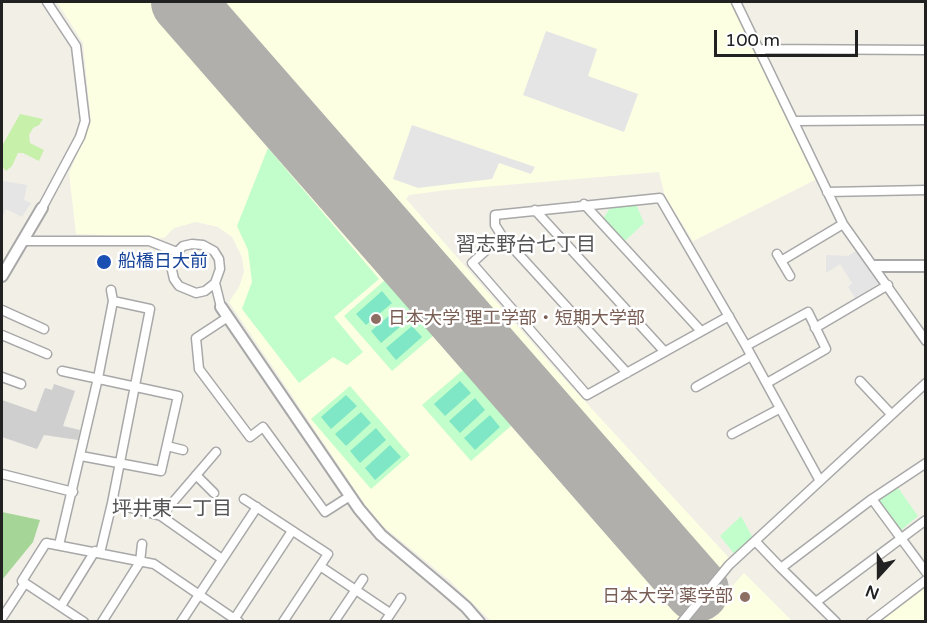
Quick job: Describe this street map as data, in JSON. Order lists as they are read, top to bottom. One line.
{"districts":["習志野台七丁目","坪井東一丁目"],"places":["船橋日大前","日本大学 理工学部・短期大学部","日本大学 薬学部"],"scale_bar":"100 m","north":"bottom"}
